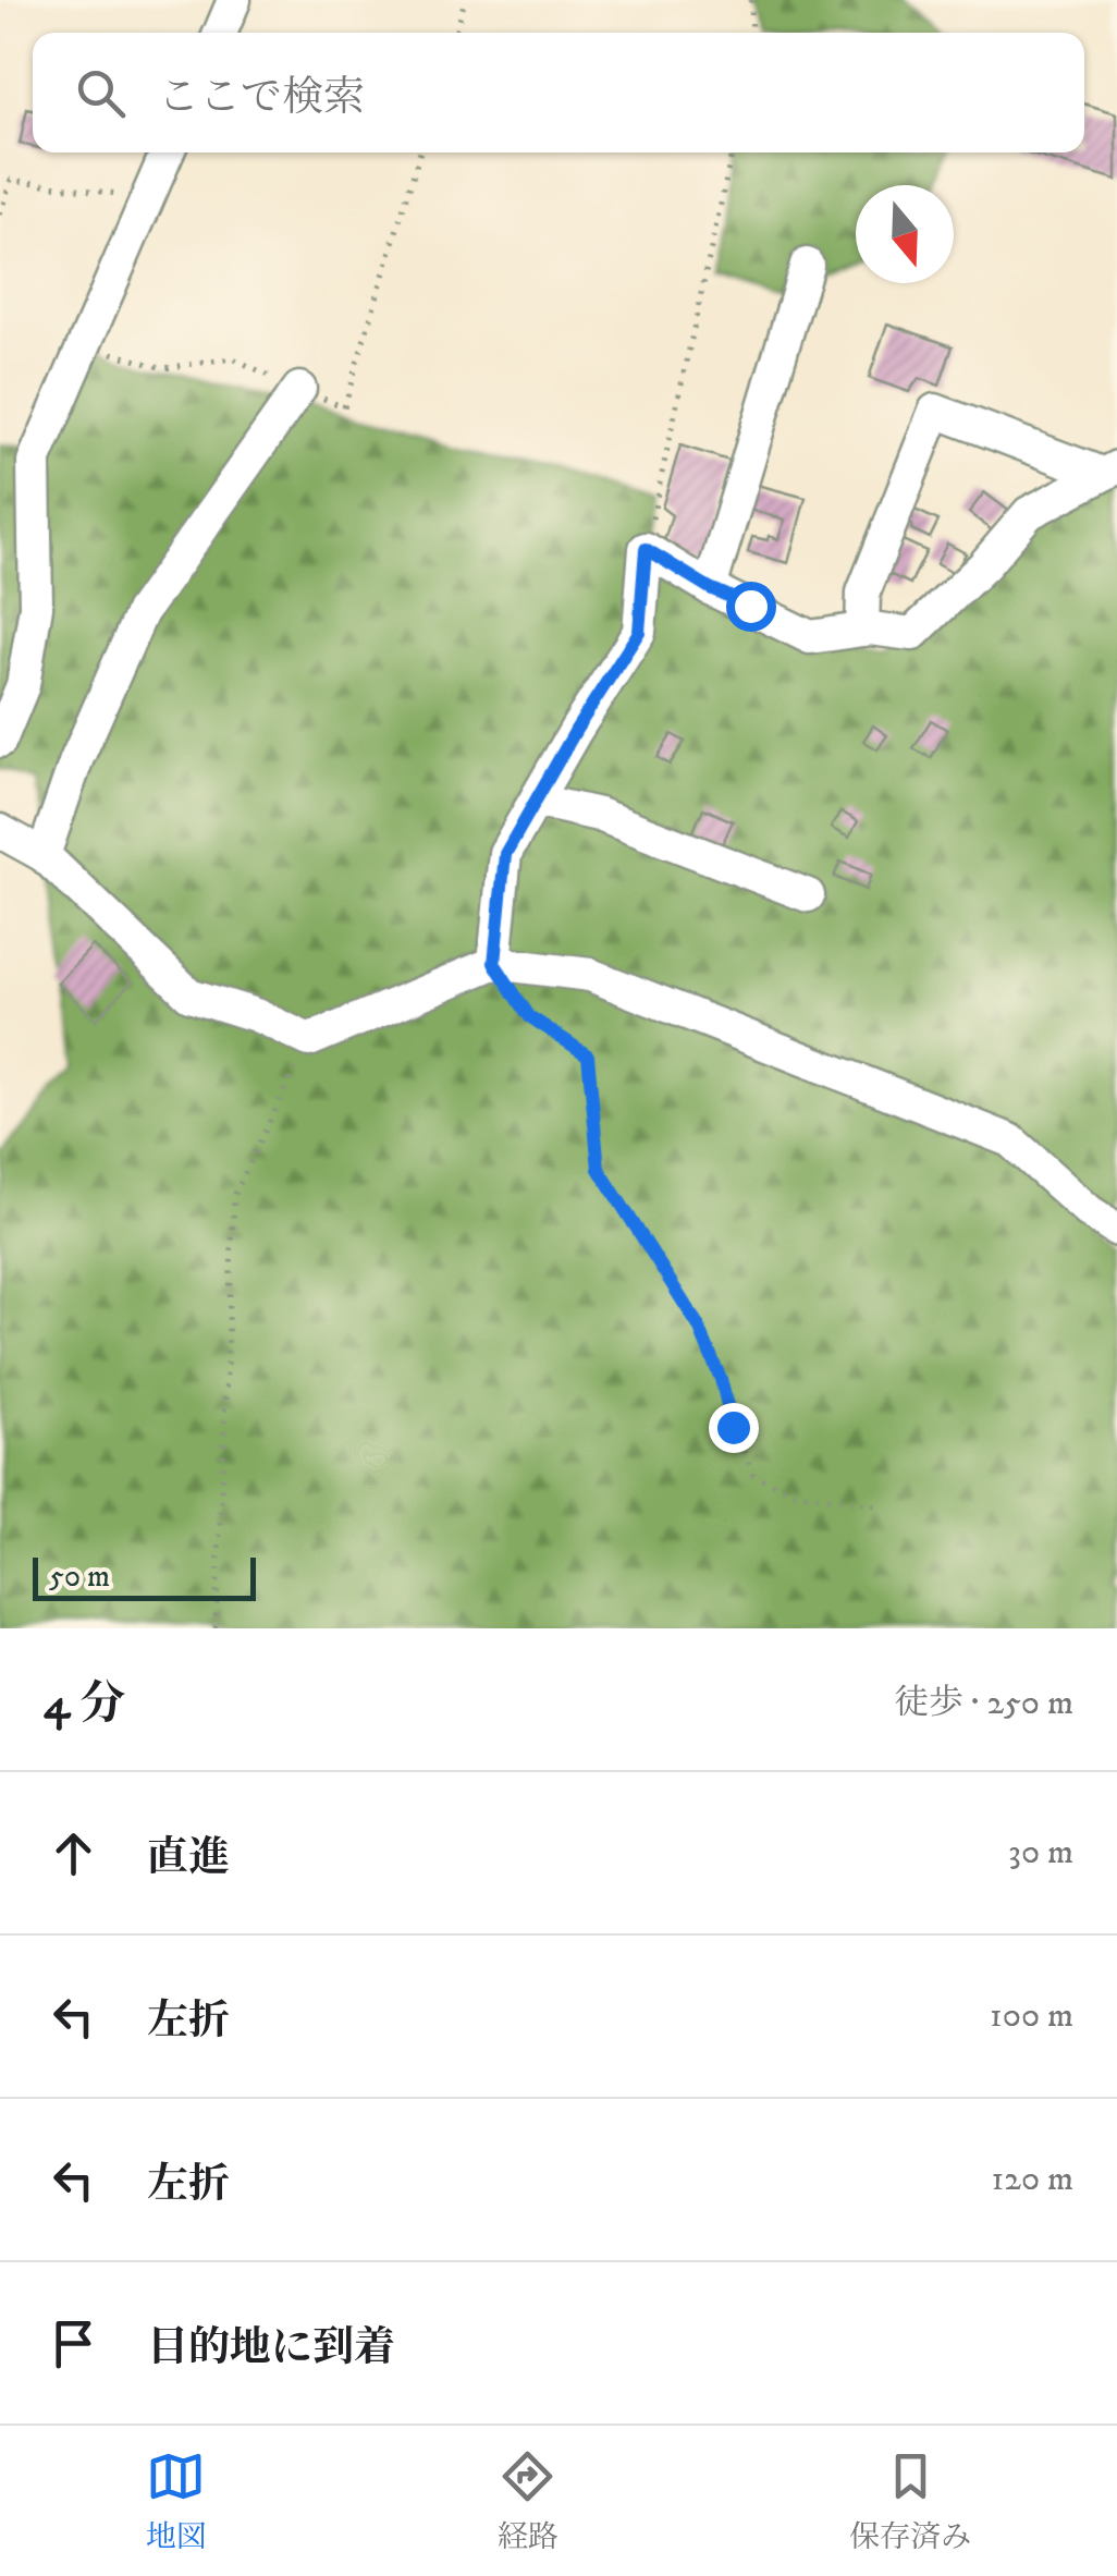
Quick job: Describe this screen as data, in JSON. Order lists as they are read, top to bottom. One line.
{"scale_bar":"50 m","north":"bottom","page":{"search":"ここで検索","scale":"50 m","heading":["4 分","徒歩 · 250 m"],"list":[["直進","30 m"],["左折","100 m"],["左折","120 m"],"目的地に到着"],"nav":["地図","経路","保存済み"]}}
